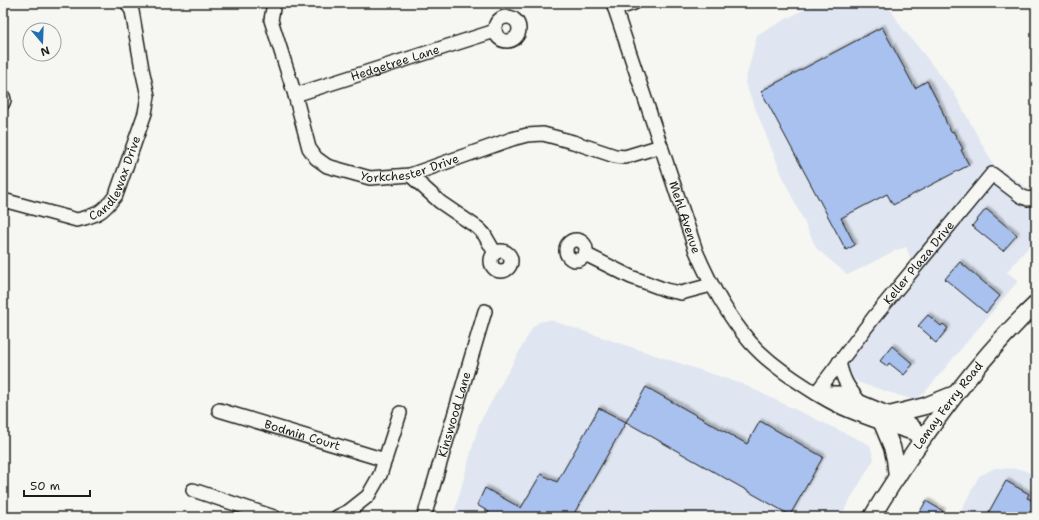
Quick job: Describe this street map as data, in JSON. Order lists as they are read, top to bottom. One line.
{"streets":{"main road":["Lemay Ferry Road"],"street":["Hedgetree Lane","Yorkchester Drive","Candlewax Drive","Mehl Avenue","Keller Plaza Drive","Kinswood Lane","Bodmin Court"]},"crossings":[["Hedgetree Lane","Yorkchester Drive"],["Yorkchester Drive","Mehl Avenue"],["Mehl Avenue","Keller Plaza Drive"],["Mehl Avenue","Lemay Ferry Road"]],"scale_bar":"50 m","north":"bottom"}
